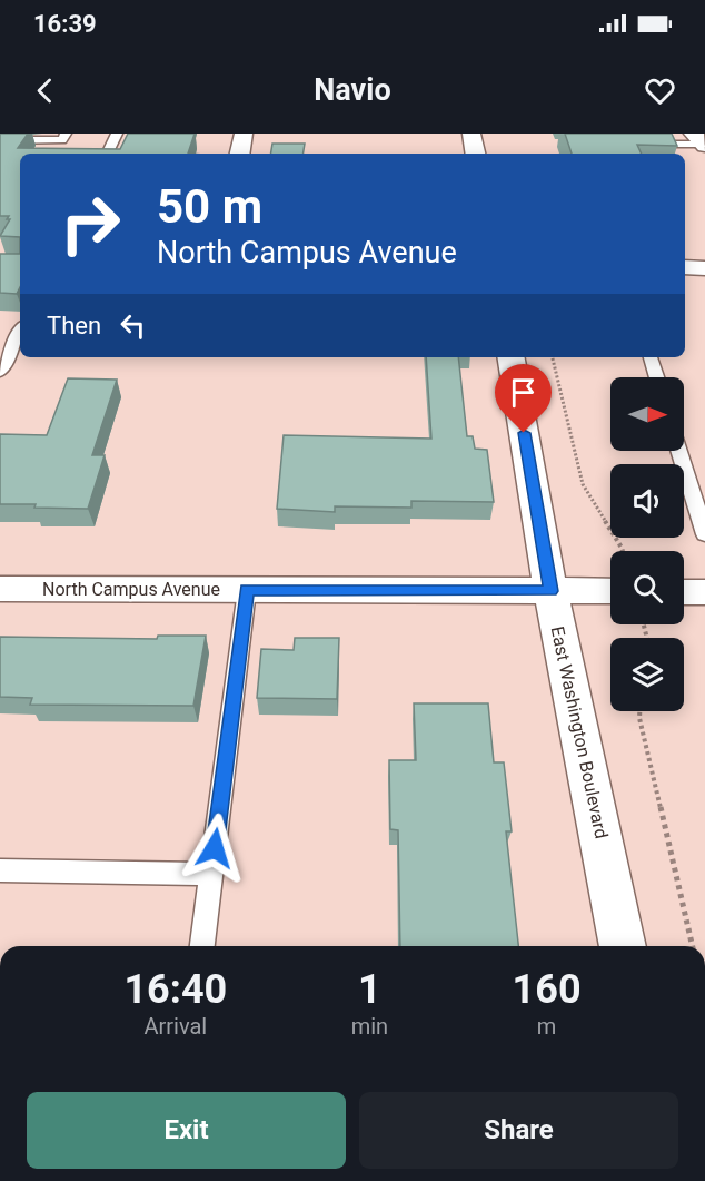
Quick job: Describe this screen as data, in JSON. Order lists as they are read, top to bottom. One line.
{"streets":{"street":["North Campus Avenue","East Washington Boulevard"]},"crossings":[["North Campus Avenue","East Washington Boulevard"]],"north":"right","page":{"status":"16:39","header":"Navio","turn":["50 m","North Campus Avenue"],"then":"Then","eta":["16:40","Arrival","1","min","160","m"],"buttons":["Exit","Share"]}}
